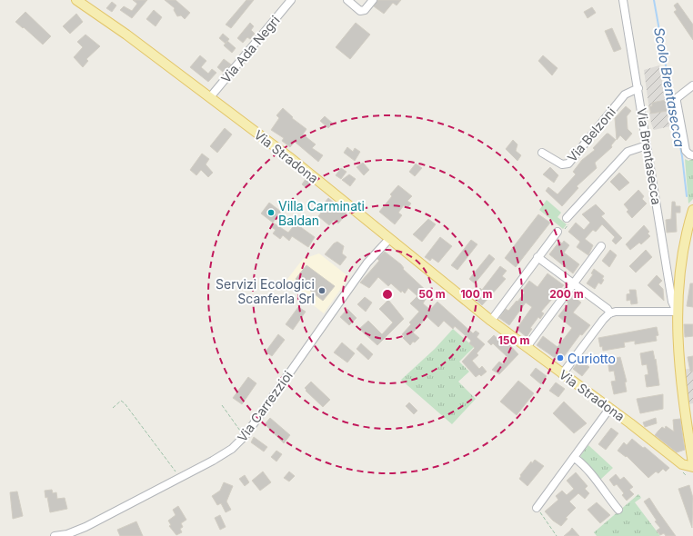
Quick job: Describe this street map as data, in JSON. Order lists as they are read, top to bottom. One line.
{"streets":{"main road":["Via Stradona"],"street":["Via Ada Negri","Via Belzoni","Via Brentasecca","Via Carrezzioi"]},"crossings":[["Via Ada Negri","Via Stradona"],["Via Belzoni","Via Brentasecca"],["Via Stradona","Via Carrezzioi"]],"water":["Scolo Brentasecca"],"places":["Villa Carminati Baldan","Servizi Ecologici Scanferla Srl","Curiotto"],"rings":["50 m","100 m","200 m","150 m"]}
